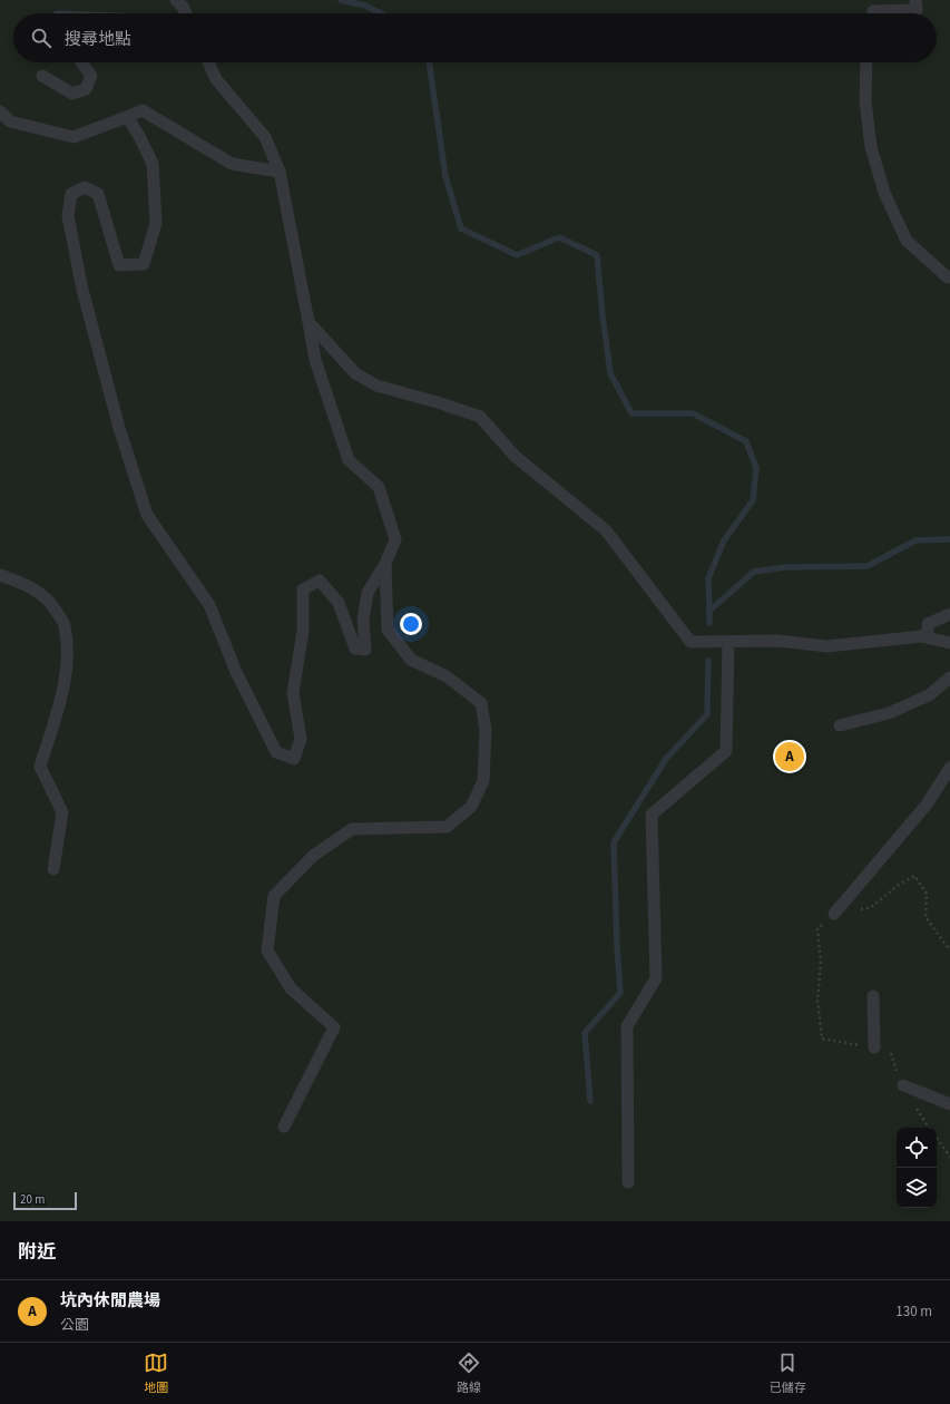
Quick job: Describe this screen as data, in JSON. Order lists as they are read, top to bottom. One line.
{"scale_bar":"20 m","page":{"search":"搜尋地點","pins":"A","scale":"20 m","heading":"附近","list":[{"mark":"A","name":"坑內休閒農場","note":"公園","value":"130 m"}],"nav":["地圖","路線","已儲存"]}}
